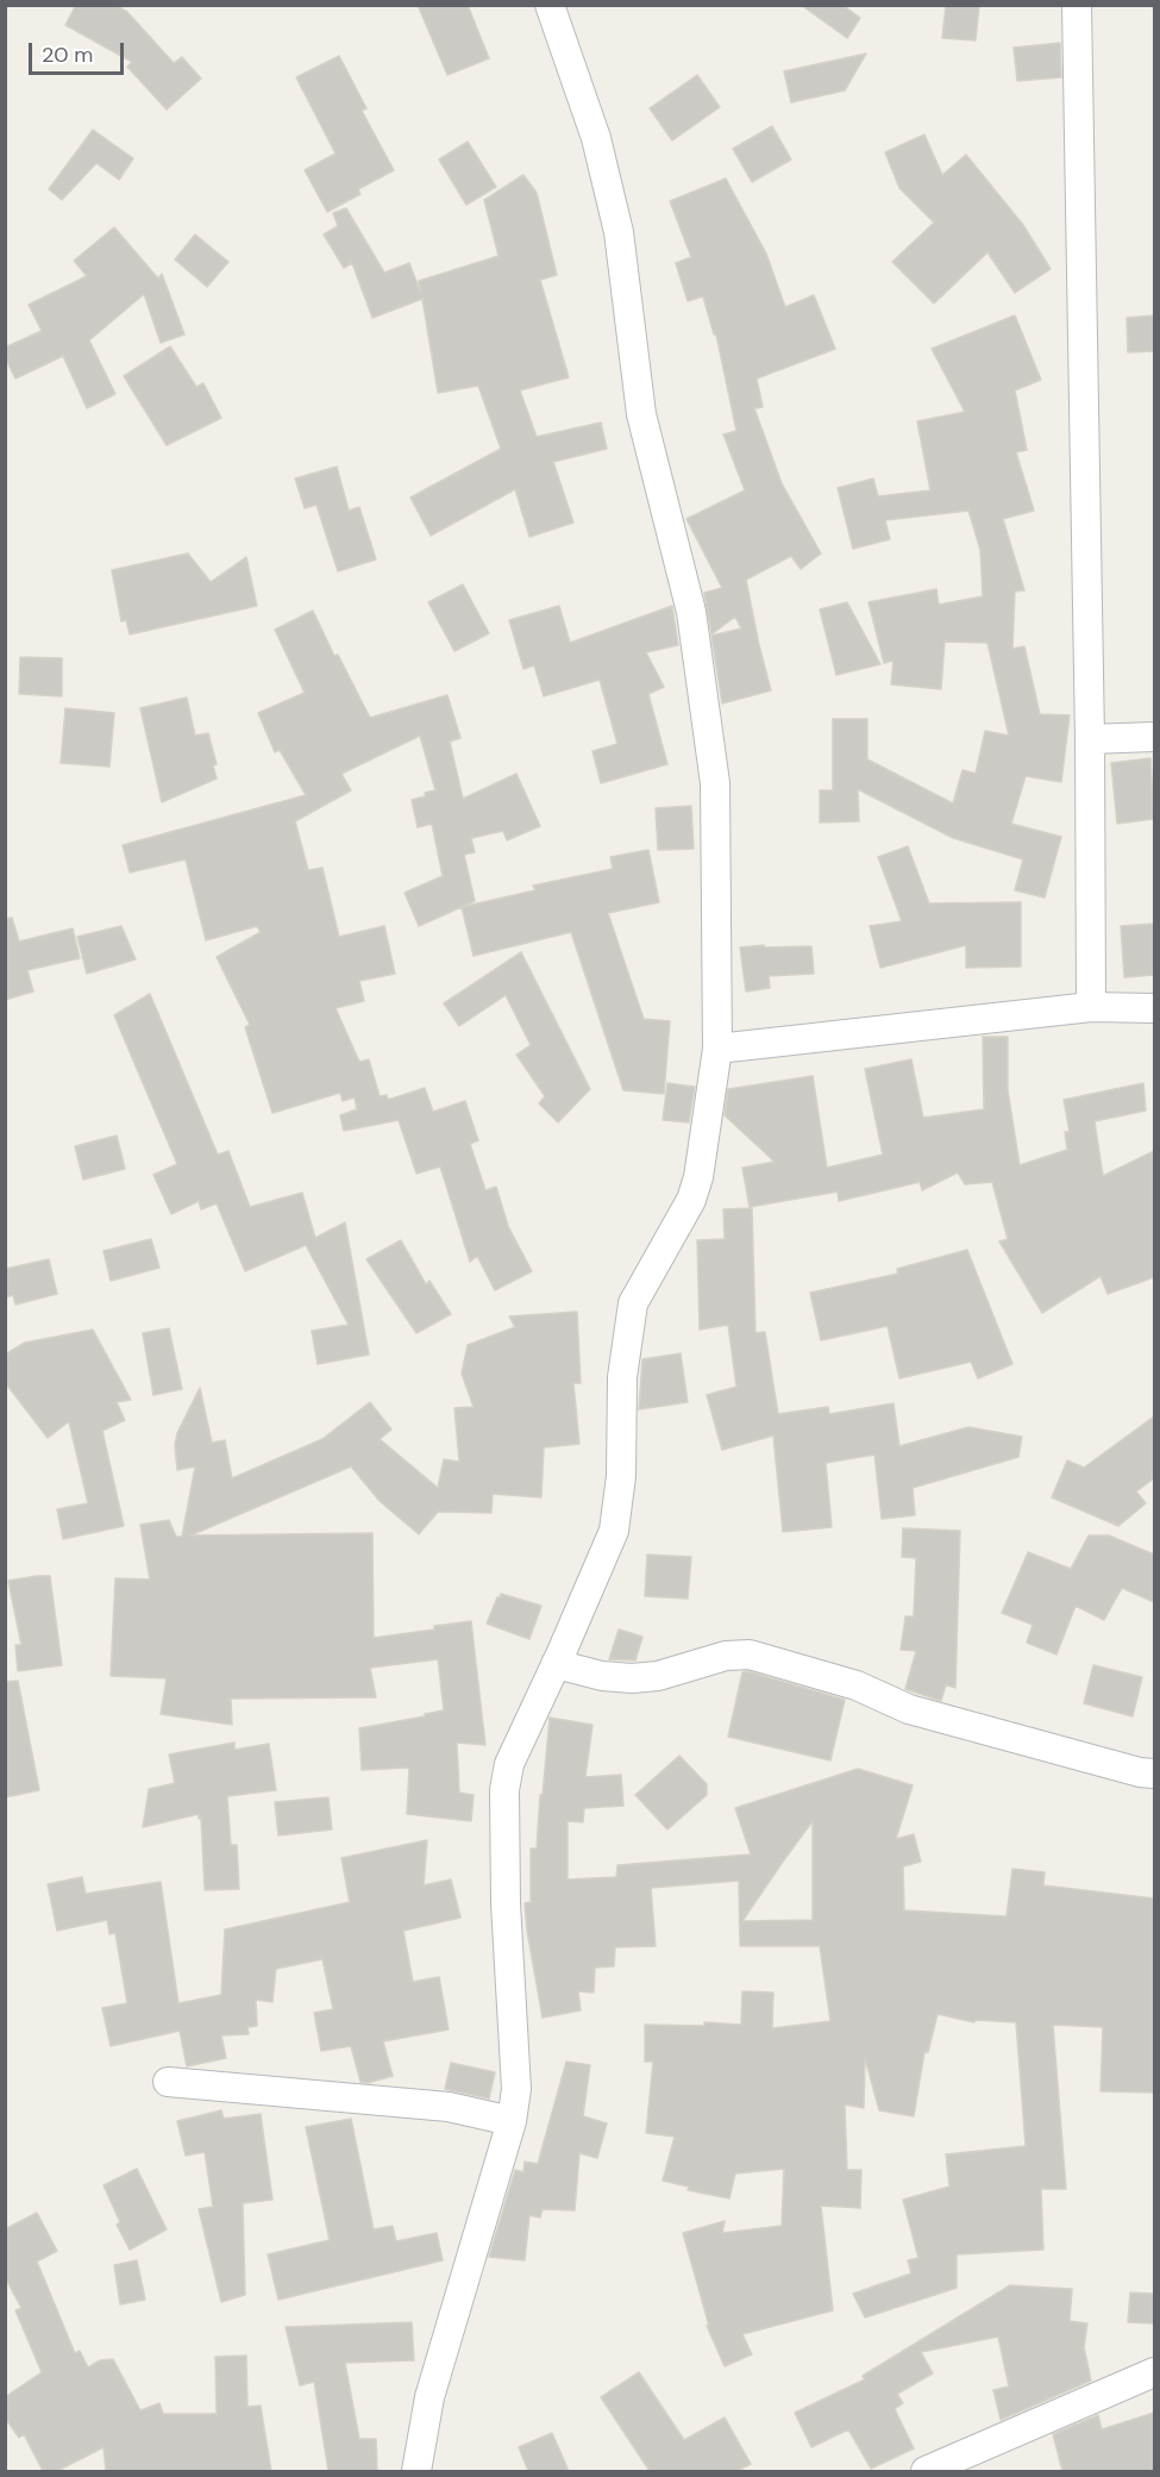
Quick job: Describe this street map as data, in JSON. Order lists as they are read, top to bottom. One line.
{"scale_bar":"20 m"}
